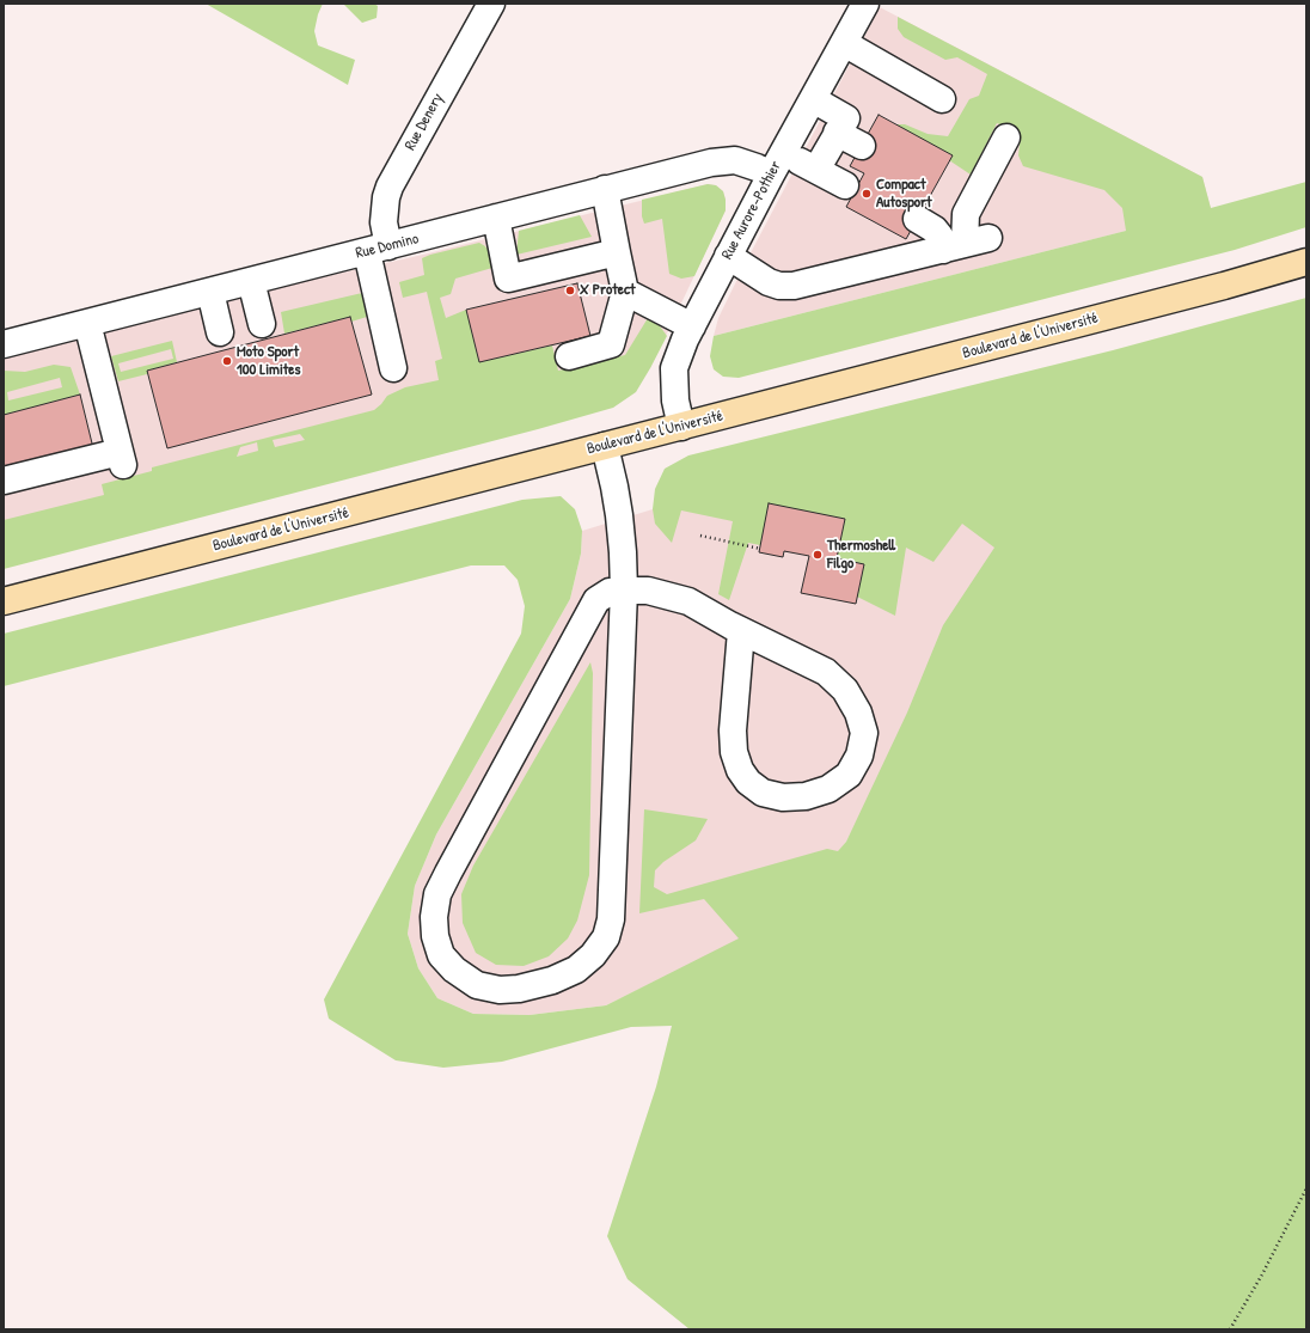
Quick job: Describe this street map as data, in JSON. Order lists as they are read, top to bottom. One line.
{"streets":{"main road":["Boulevard de l'Université"],"street":["Rue Denery","Rue Aurore-Pothier","Rue Domino"]},"crossings":[["Rue Denery","Rue Domino"],["Rue Aurore-Pothier","Rue Domino"],["Rue Aurore-Pothier","Boulevard de l'Université"]],"places":["Compact Autosport","X Protect","Moto Sport 100 Limites","Thermoshell Filgo"]}
